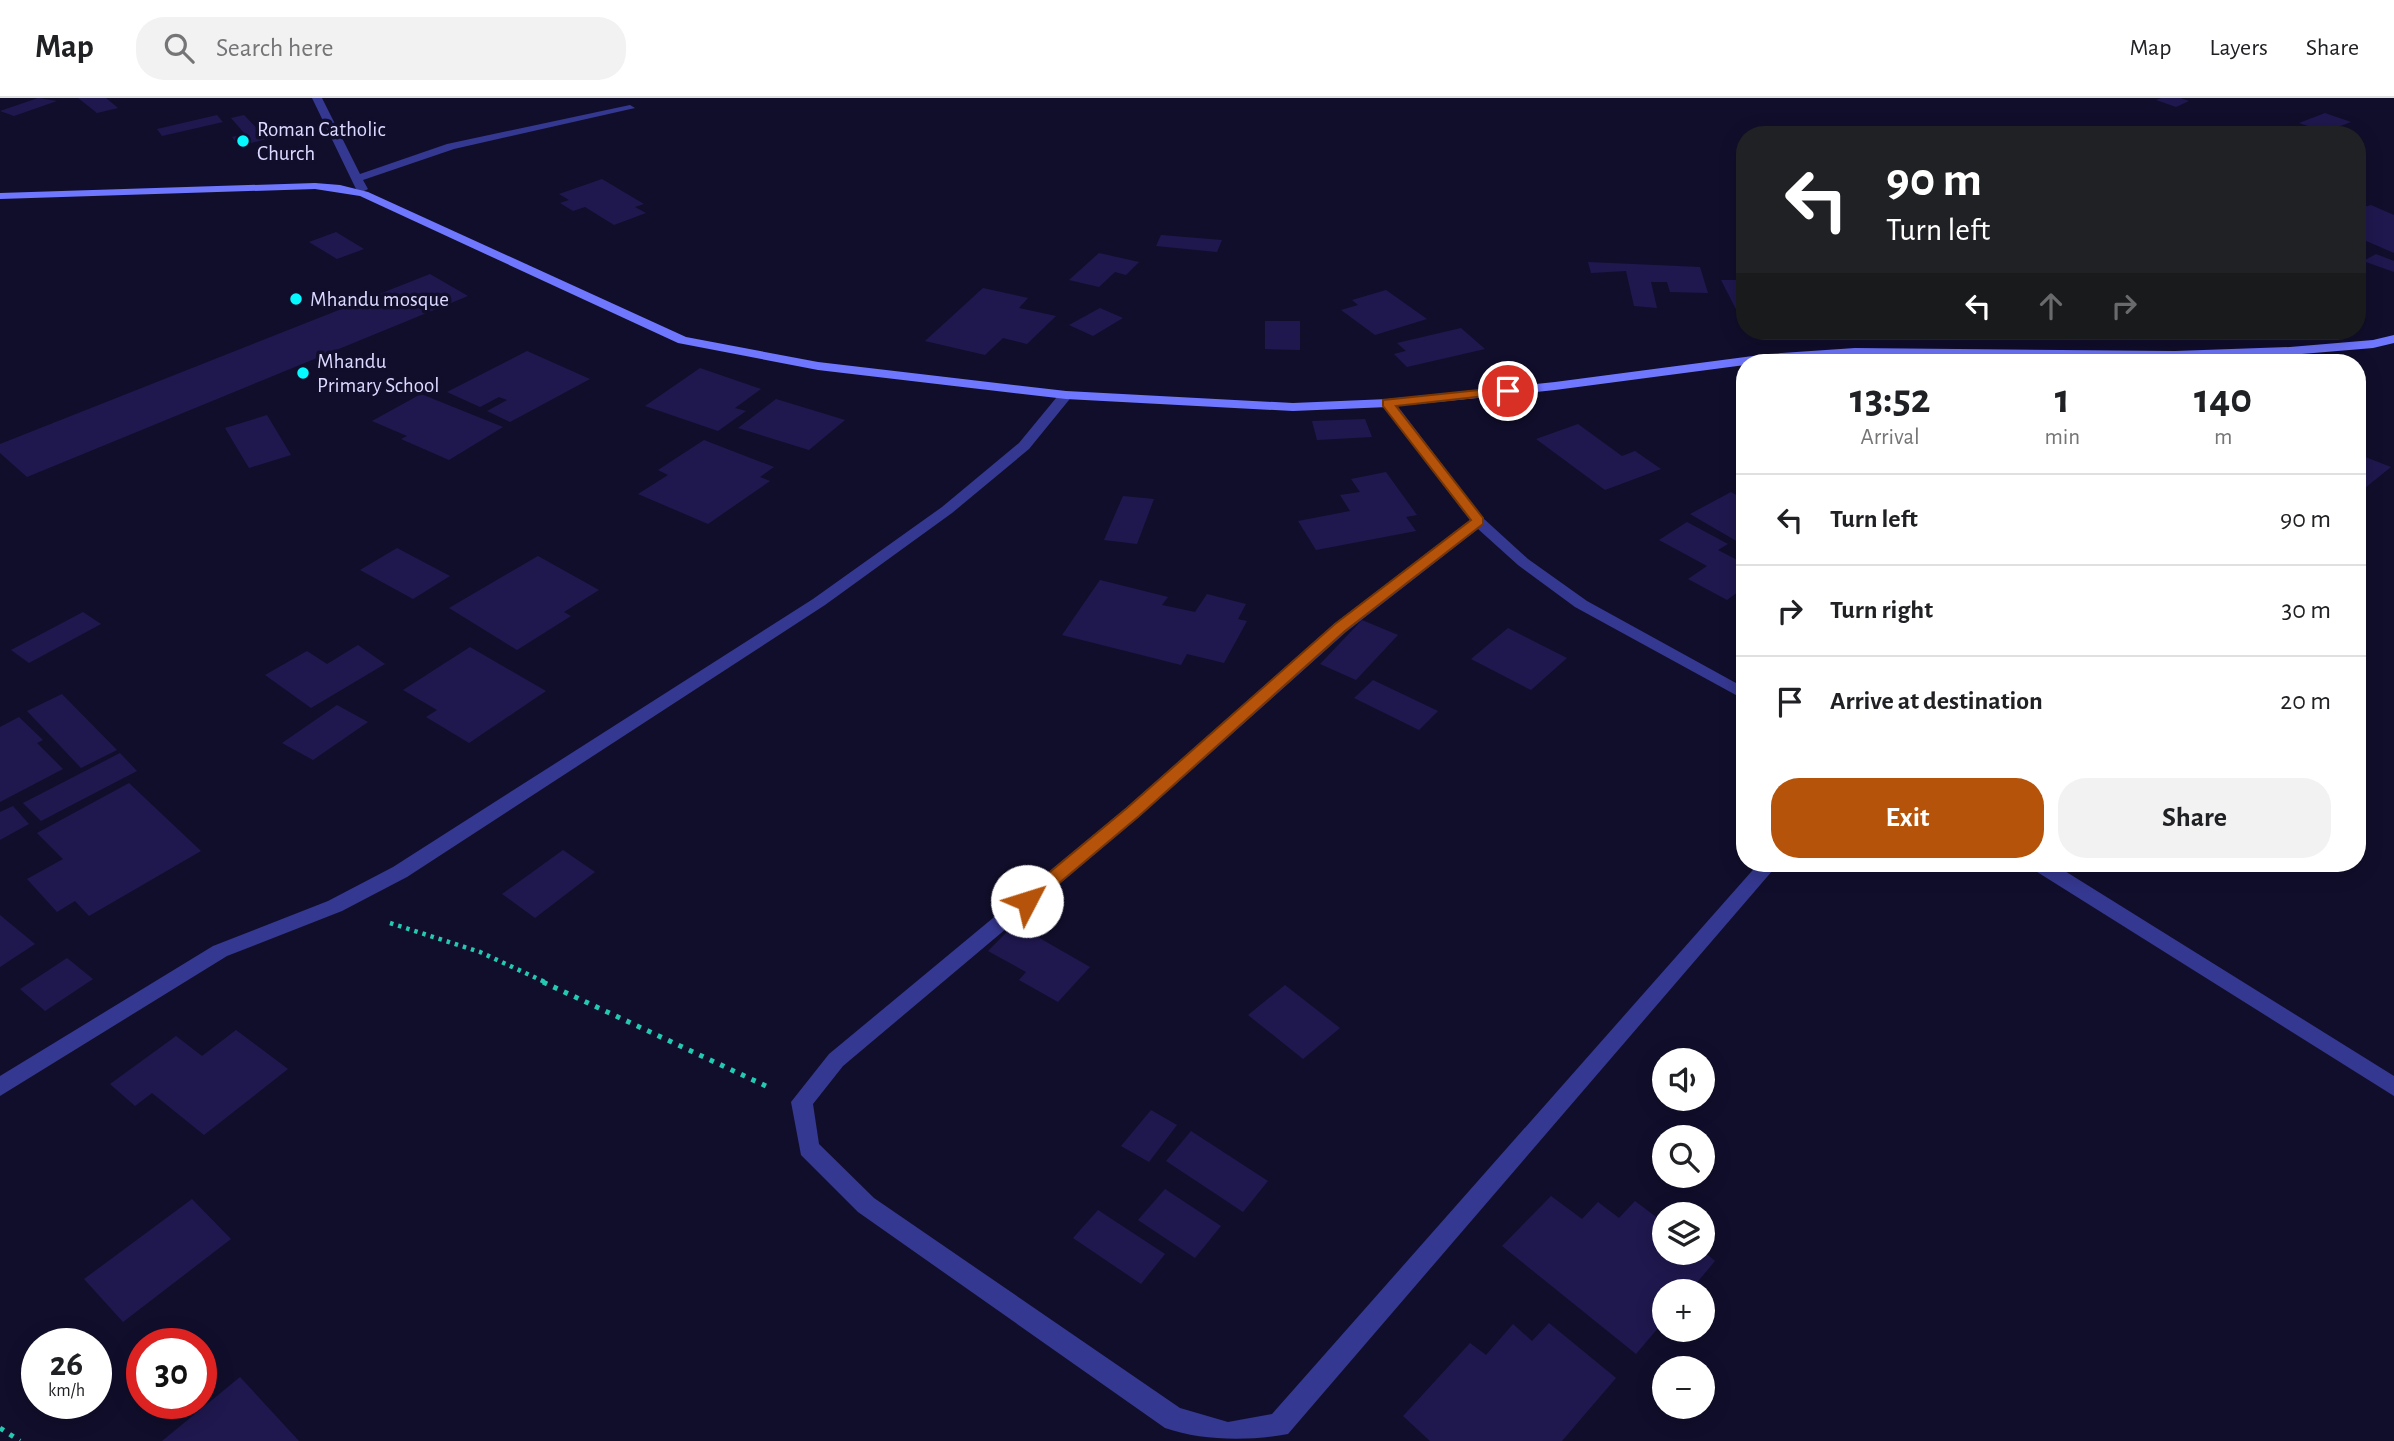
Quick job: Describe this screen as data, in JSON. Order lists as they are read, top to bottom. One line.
{"places":["Roman Catholic Church","Mhandu mosque","Mhandu Primary School"],"page":{"header":"Map","search":"Search here","nav":["Map","Layers","Share"],"turn":["90 m","Turn left"],"eta":["13:52","Arrival","1","min","140","m"],"list":[{"name":"Turn left","value":"90 m"},{"name":"Turn right","value":"30 m"},{"name":"Arrive at destination","value":"20 m"}],"buttons":["Exit","Share"],"map_buttons":["+","−"],"speed":"26 km/h","limit":"30"}}
